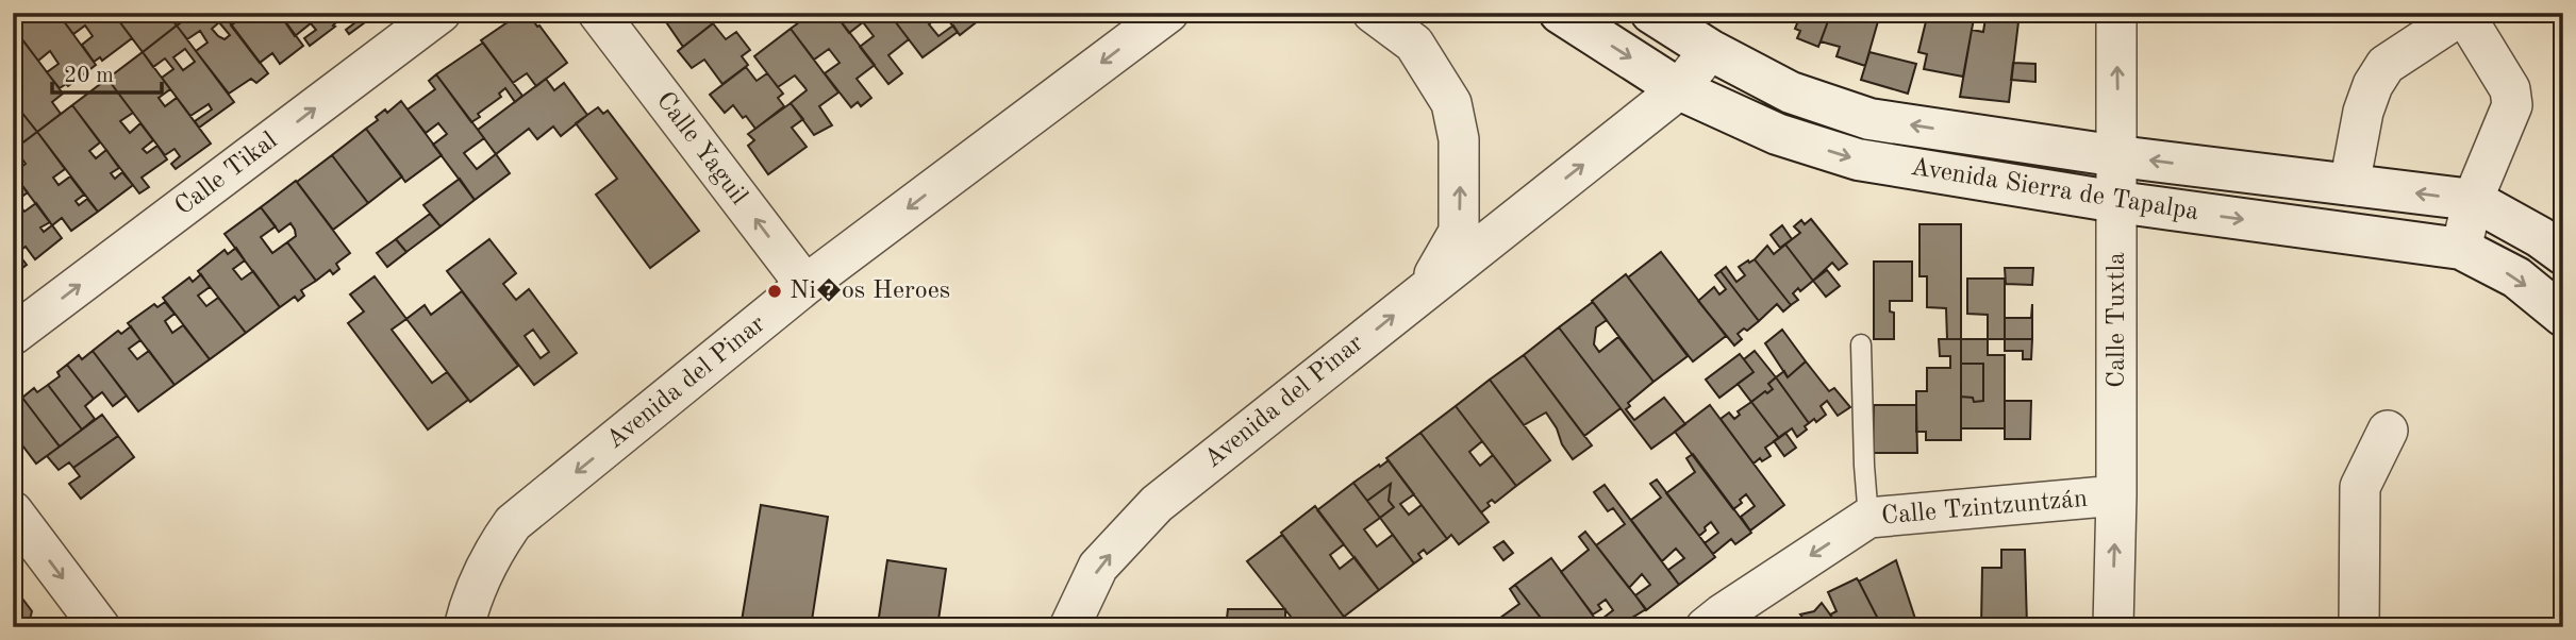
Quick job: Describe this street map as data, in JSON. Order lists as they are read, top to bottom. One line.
{"streets":{"street":["Calle Yaguil","Calle Tikal","Avenida Sierra de Tapalpa","Calle Tuxtla","Avenida del Pinar","Calle Tzintzuntzán"]},"crossings":[["Calle Yaguil","Avenida del Pinar"],["Avenida Sierra de Tapalpa","Calle Tuxtla"],["Avenida Sierra de Tapalpa","Avenida del Pinar"],["Calle Tuxtla","Calle Tzintzuntzán"]],"one_way":["Calle Yaguil","Calle Tikal","Calle Tzintzuntzán"],"places":["Ni�os Heroes"],"scale_bar":"20 m"}
